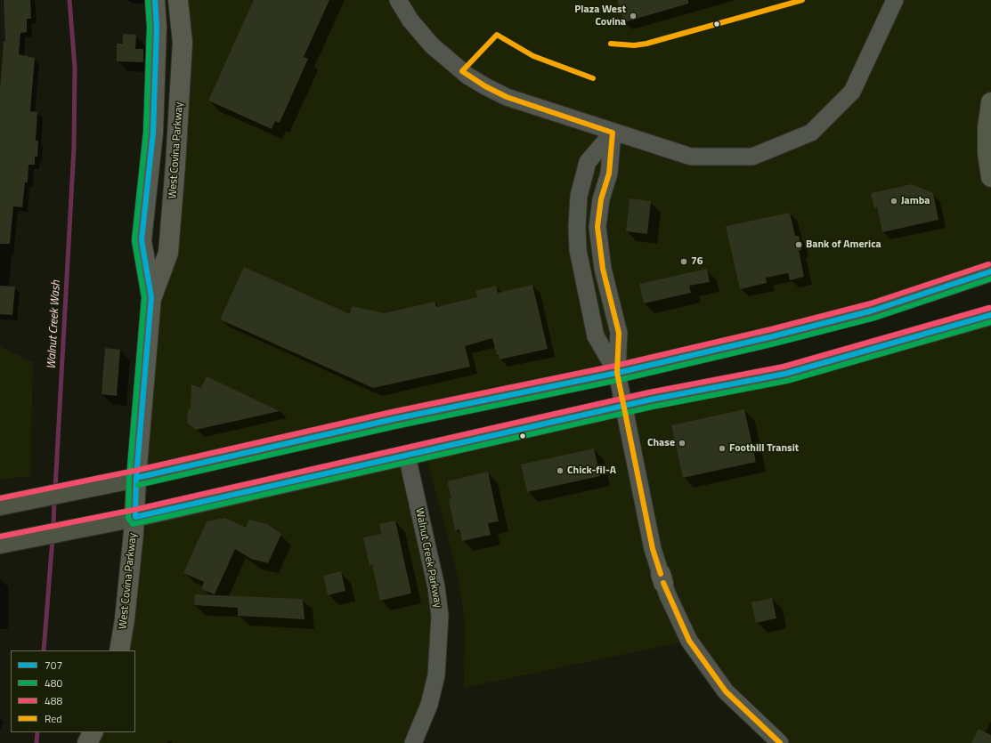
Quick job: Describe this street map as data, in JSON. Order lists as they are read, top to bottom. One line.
{"streets":{"street":["West Covina Parkway","Walnut Creek Parkway"]},"water":["Walnut Creek Wash"],"places":["Plaza West Covina","Jamba","Bank of America","76","Chase","Foothill Transit","Chick-fil-A"],"lines":["transit line 707","transit line Red","transit line 480","transit line 488"],"legend":["707","480","488","Red"]}
